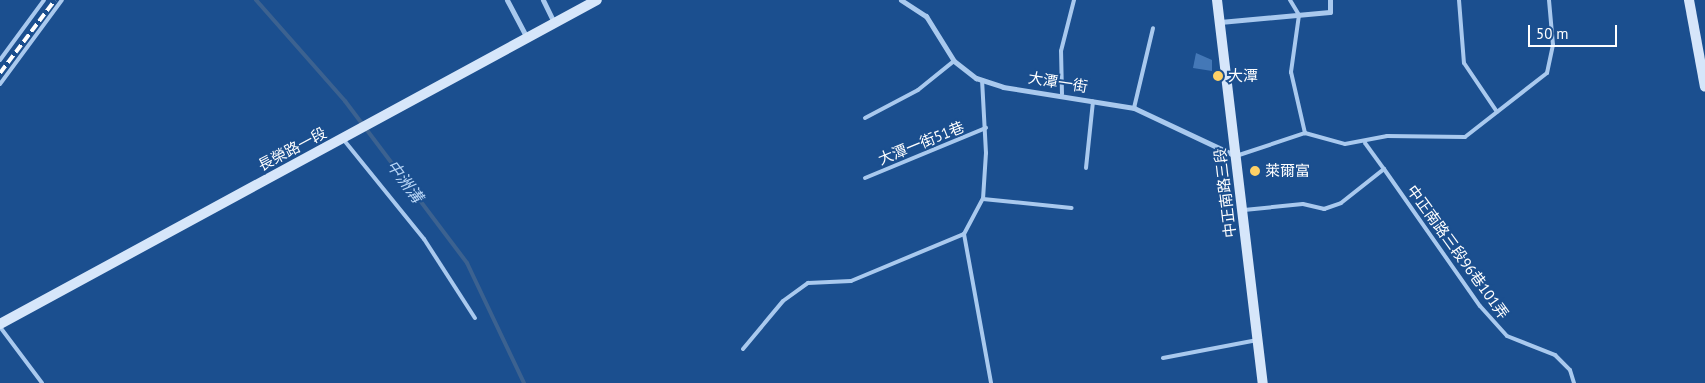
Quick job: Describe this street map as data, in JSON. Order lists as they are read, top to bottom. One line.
{"streets":{"street":["大潭一街","長榮路一段","中正南路三段"],"lane":["大潭一街51巷","中正南路三段96巷101弄"]},"crossings":[["大潭一街","大潭一街51巷"],["大潭一街","中正南路三段"]],"water":["中洲溝"],"places":["大潭","萊爾富"],"scale_bar":"50 m"}
